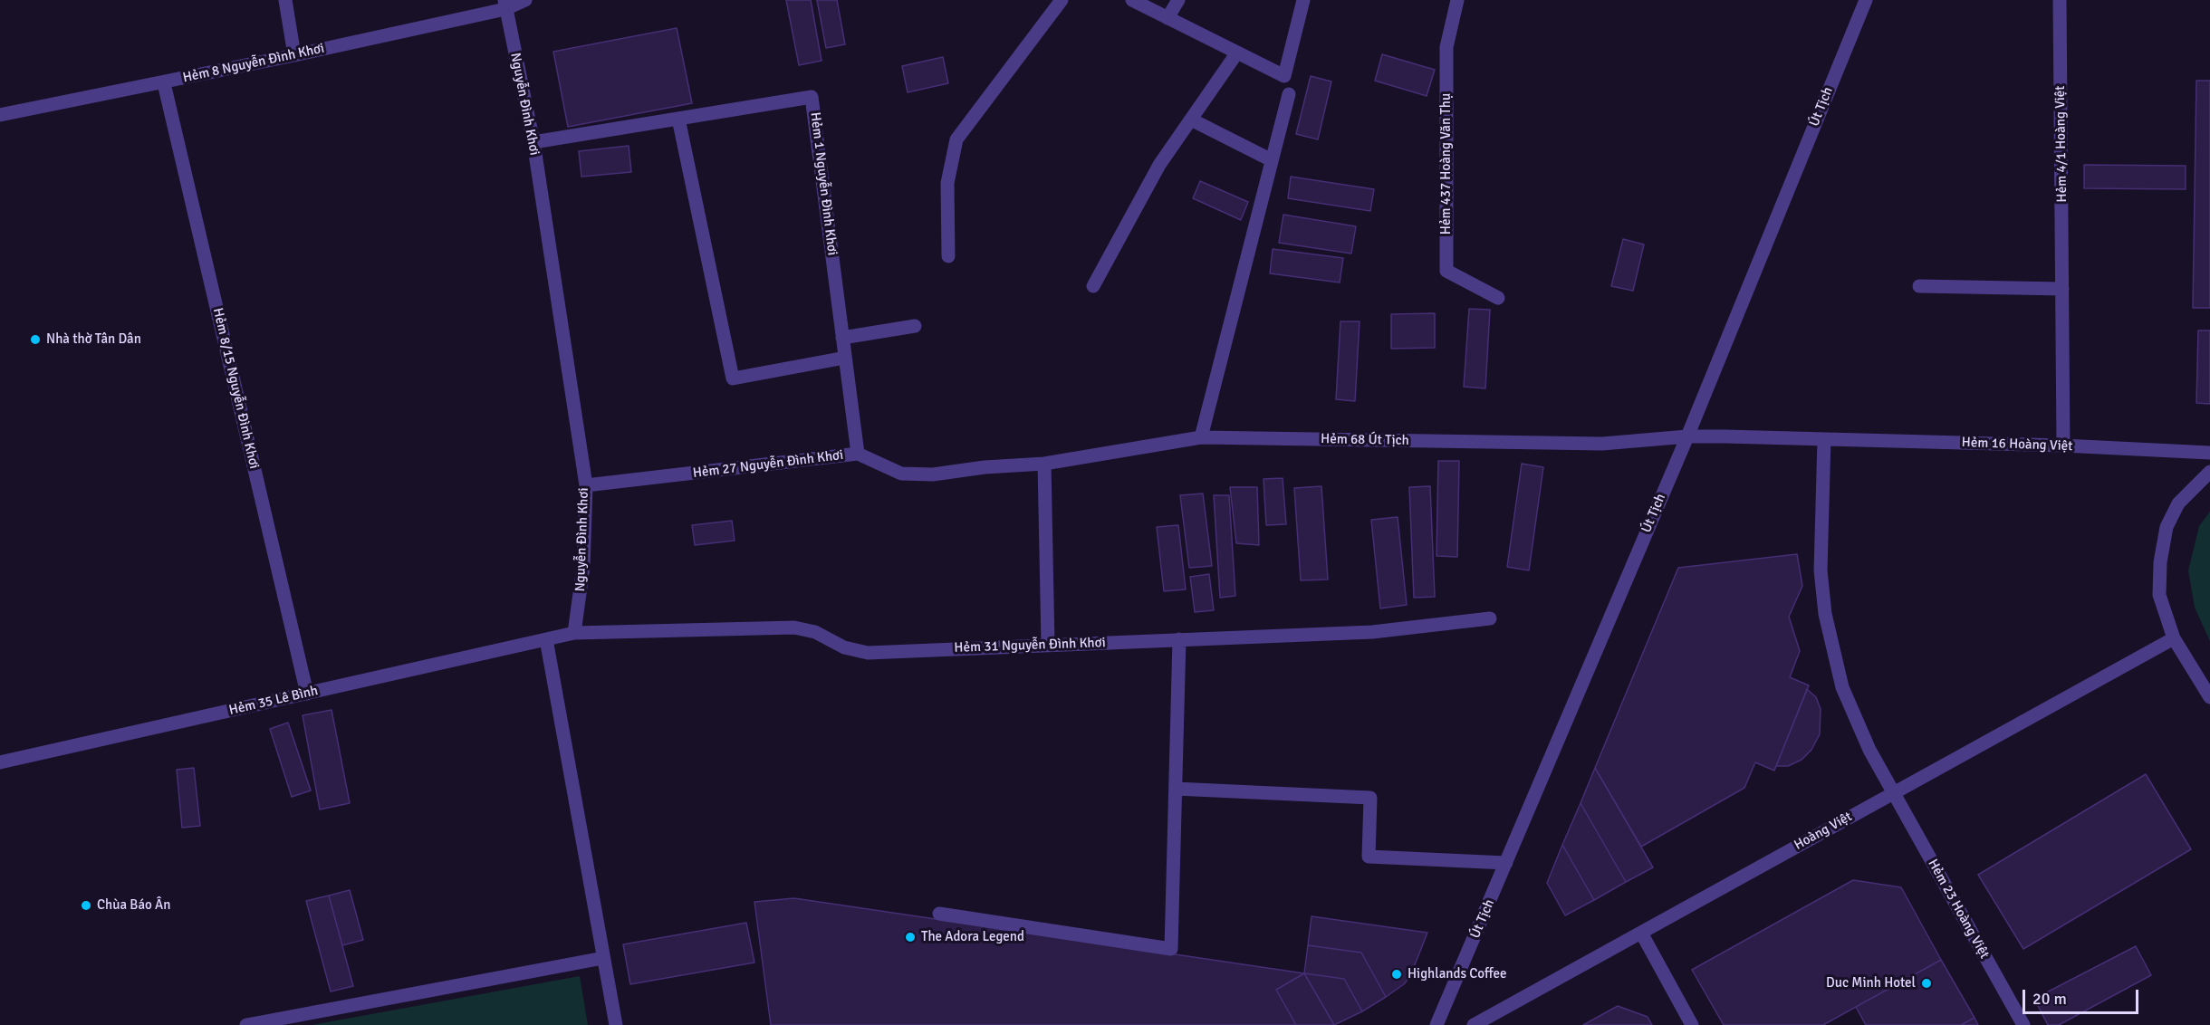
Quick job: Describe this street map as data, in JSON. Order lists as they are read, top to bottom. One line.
{"streets":{"street":["Hẻm 8 Nguyễn Đình Khơi","Nguyễn Đình Khơi","Út Tịch","Hẻm 4/1 Hoàng Việt","Hẻm 437 Hoàng Văn Thụ","Hẻm 1 Nguyễn Đình Khơi","Hẻm 8/15 Nguyễn Đình Khơi","Hẻm 68 Út Tịch","Hẻm 16 Hoàng Việt","Hẻm 27 Nguyễn Đình Khơi","Hẻm 31 Nguyễn Đình Khơi","Hẻm 35 Lê Bình","Hoàng Việt","Hẻm 23 Hoàng Việt"]},"crossings":[["Hẻm 8 Nguyễn Đình Khơi","Nguyễn Đình Khơi"],["Hẻm 8 Nguyễn Đình Khơi","Hẻm 8/15 Nguyễn Đình Khơi"],["Nguyễn Đình Khơi","Hẻm 1 Nguyễn Đình Khơi"],["Nguyễn Đình Khơi","Hẻm 27 Nguyễn Đình Khơi"],["Nguyễn Đình Khơi","Hẻm 31 Nguyễn Đình Khơi"],["Út Tịch","Hẻm 68 Út Tịch"],["Út Tịch","Hẻm 16 Hoàng Việt"],["Hẻm 4/1 Hoàng Việt","Hẻm 16 Hoàng Việt"],["Hẻm 1 Nguyễn Đình Khơi","Hẻm 27 Nguyễn Đình Khơi"],["Hẻm 8/15 Nguyễn Đình Khơi","Hẻm 35 Lê Bình"],["Hẻm 68 Út Tịch","Hẻm 16 Hoàng Việt"],["Hẻm 68 Út Tịch","Hẻm 27 Nguyễn Đình Khơi"],["Hoàng Việt","Hẻm 23 Hoàng Việt"]],"places":["Nhà thờ Tân Dân","Chùa Báo Ân","The Adora Legend","Highlands Coffee","Duc Minh Hotel"],"scale_bar":"20 m"}
